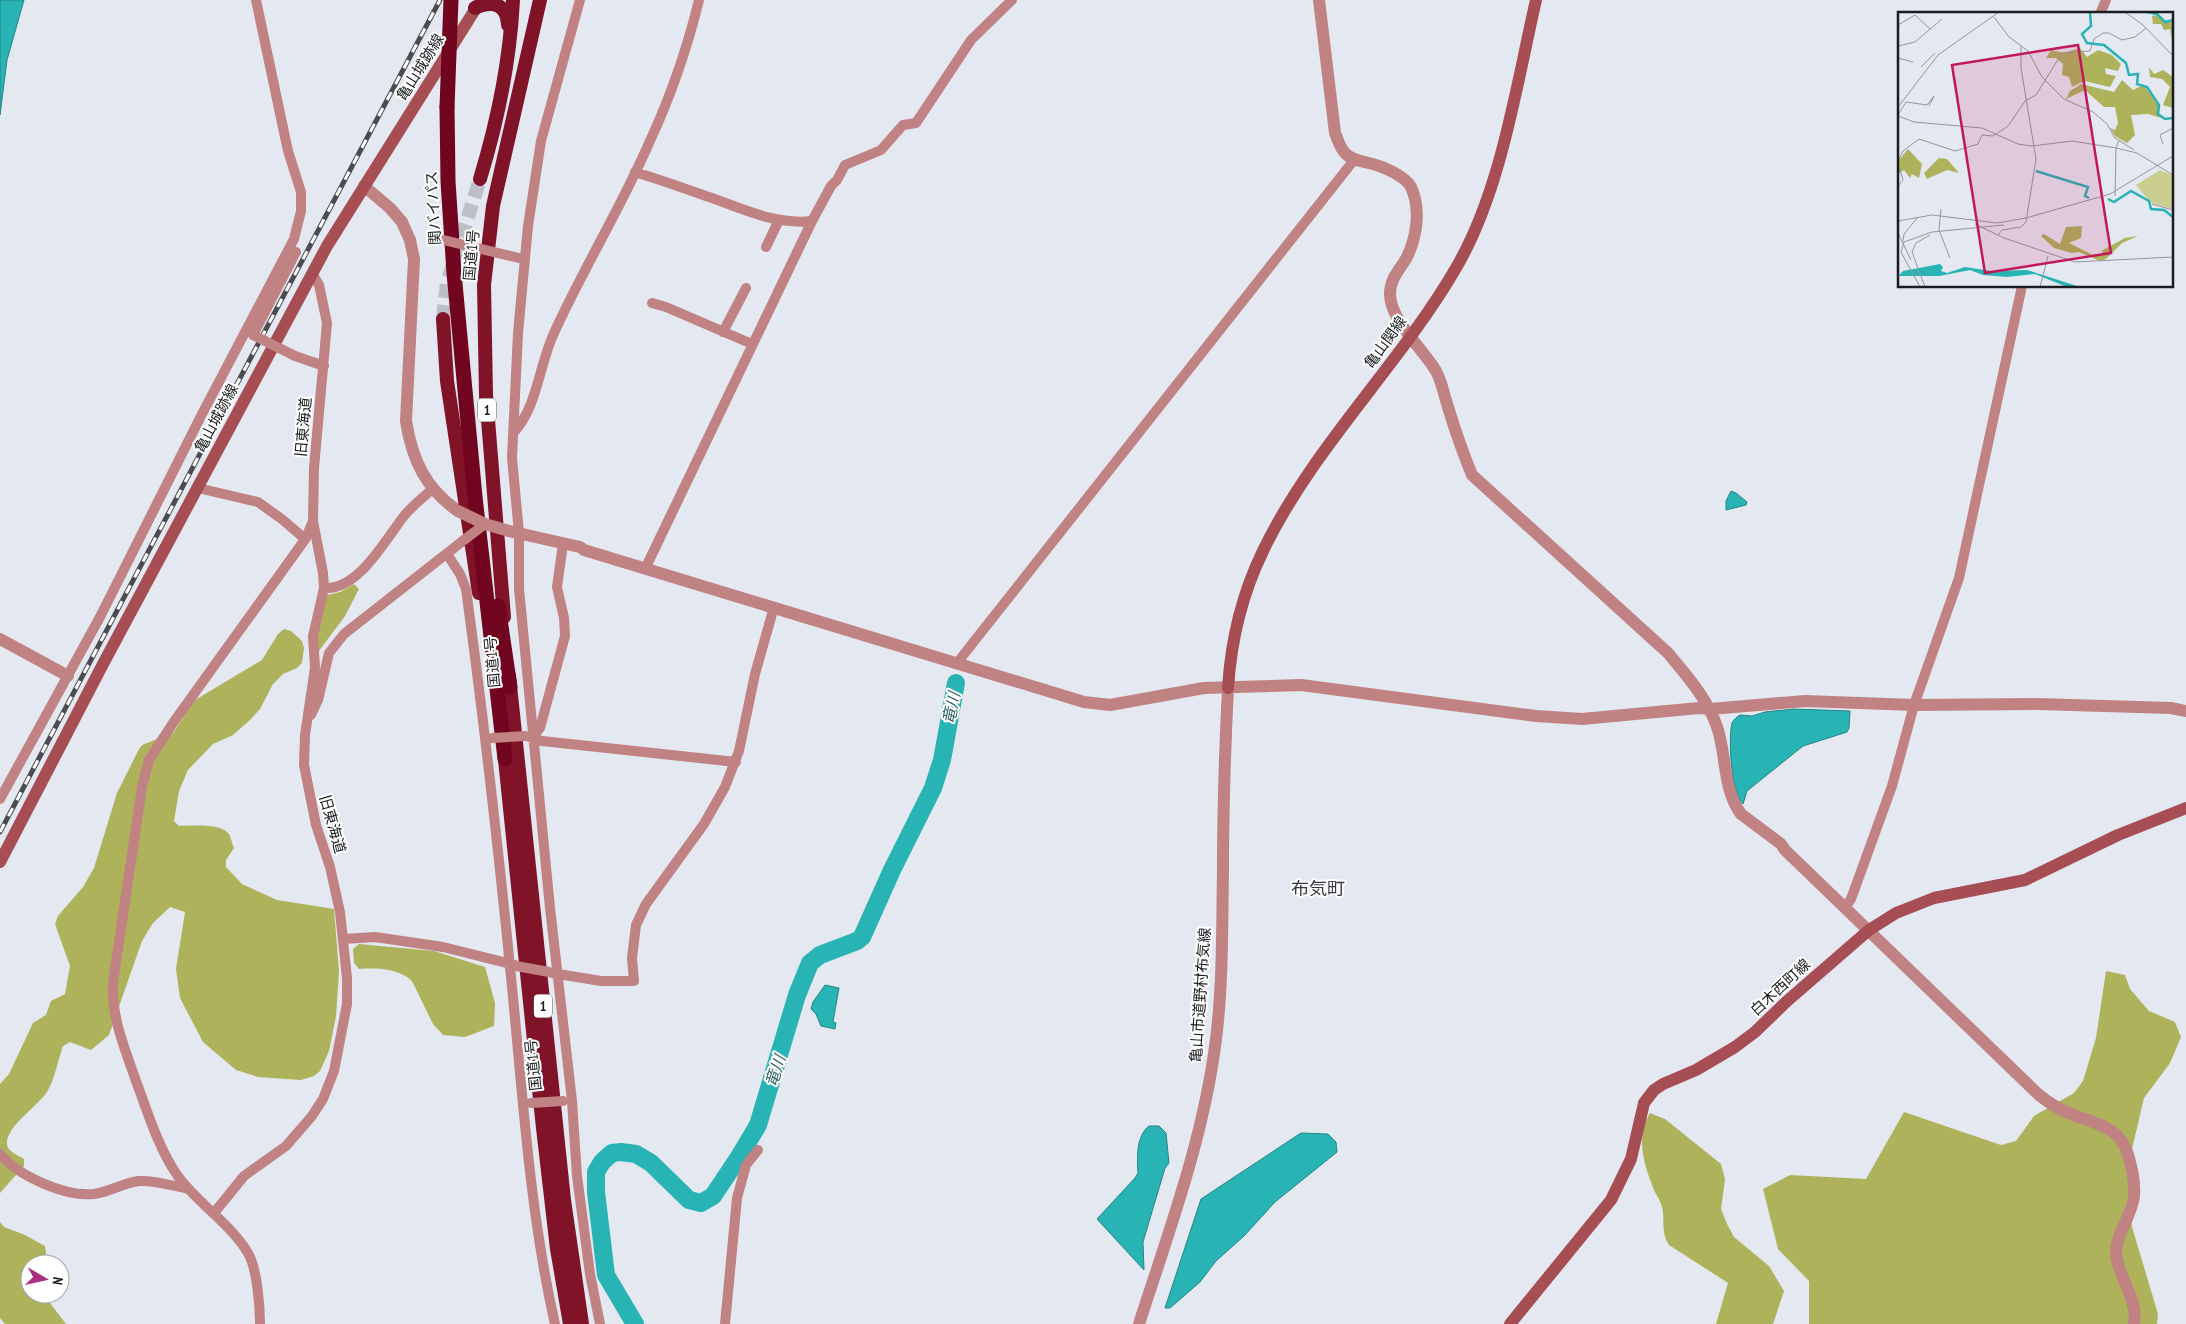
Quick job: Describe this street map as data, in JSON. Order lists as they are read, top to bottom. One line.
{"streets":{"highway":["関バイパス","国道1号","1"],"main road":["亀山城跡線","亀山関線","白木西町線"],"street":["旧東海道","亀山市道野村布気線"]},"crossings":[["亀山城跡線","旧東海道"],["関バイパス","1"],["国道1号","1"],["亀山関線","亀山市道野村布気線"]],"districts":["布気町"],"water":["竜川"],"north":"right"}
